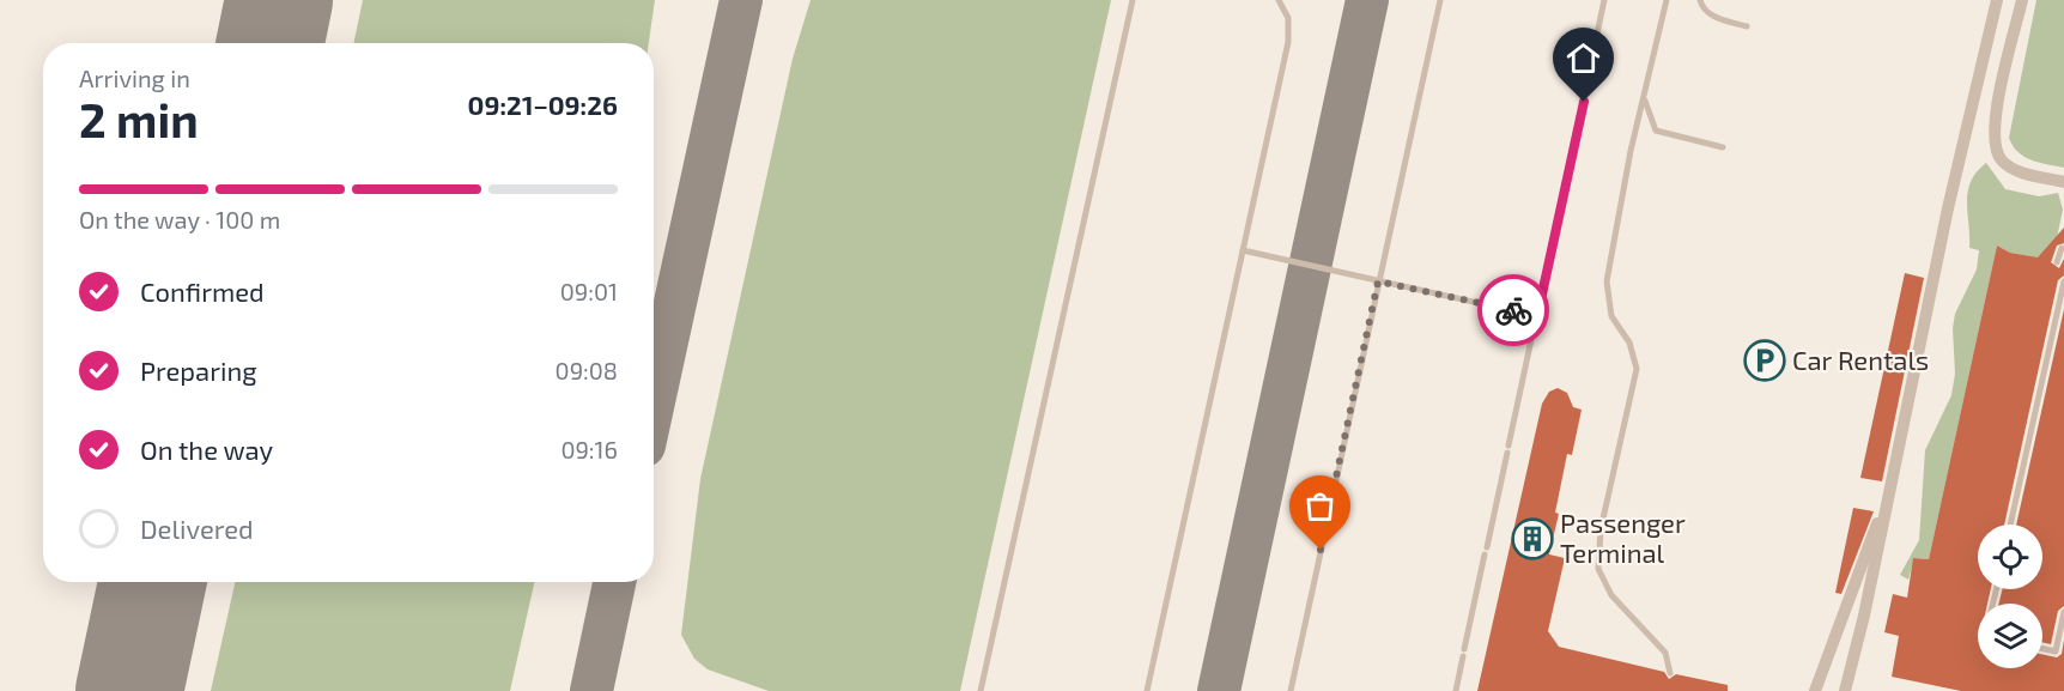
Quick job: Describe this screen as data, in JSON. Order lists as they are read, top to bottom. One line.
{"places":{"parking":["Car Rentals"],"building":["Passenger Terminal"]},"page":{"heading":["2 min","Arriving in","09:21–09:26"],"bar":"On the way · 100 m","list":[["Confirmed","09:01"],["Preparing","09:08"],["On the way","09:16"],"Delivered"]}}
